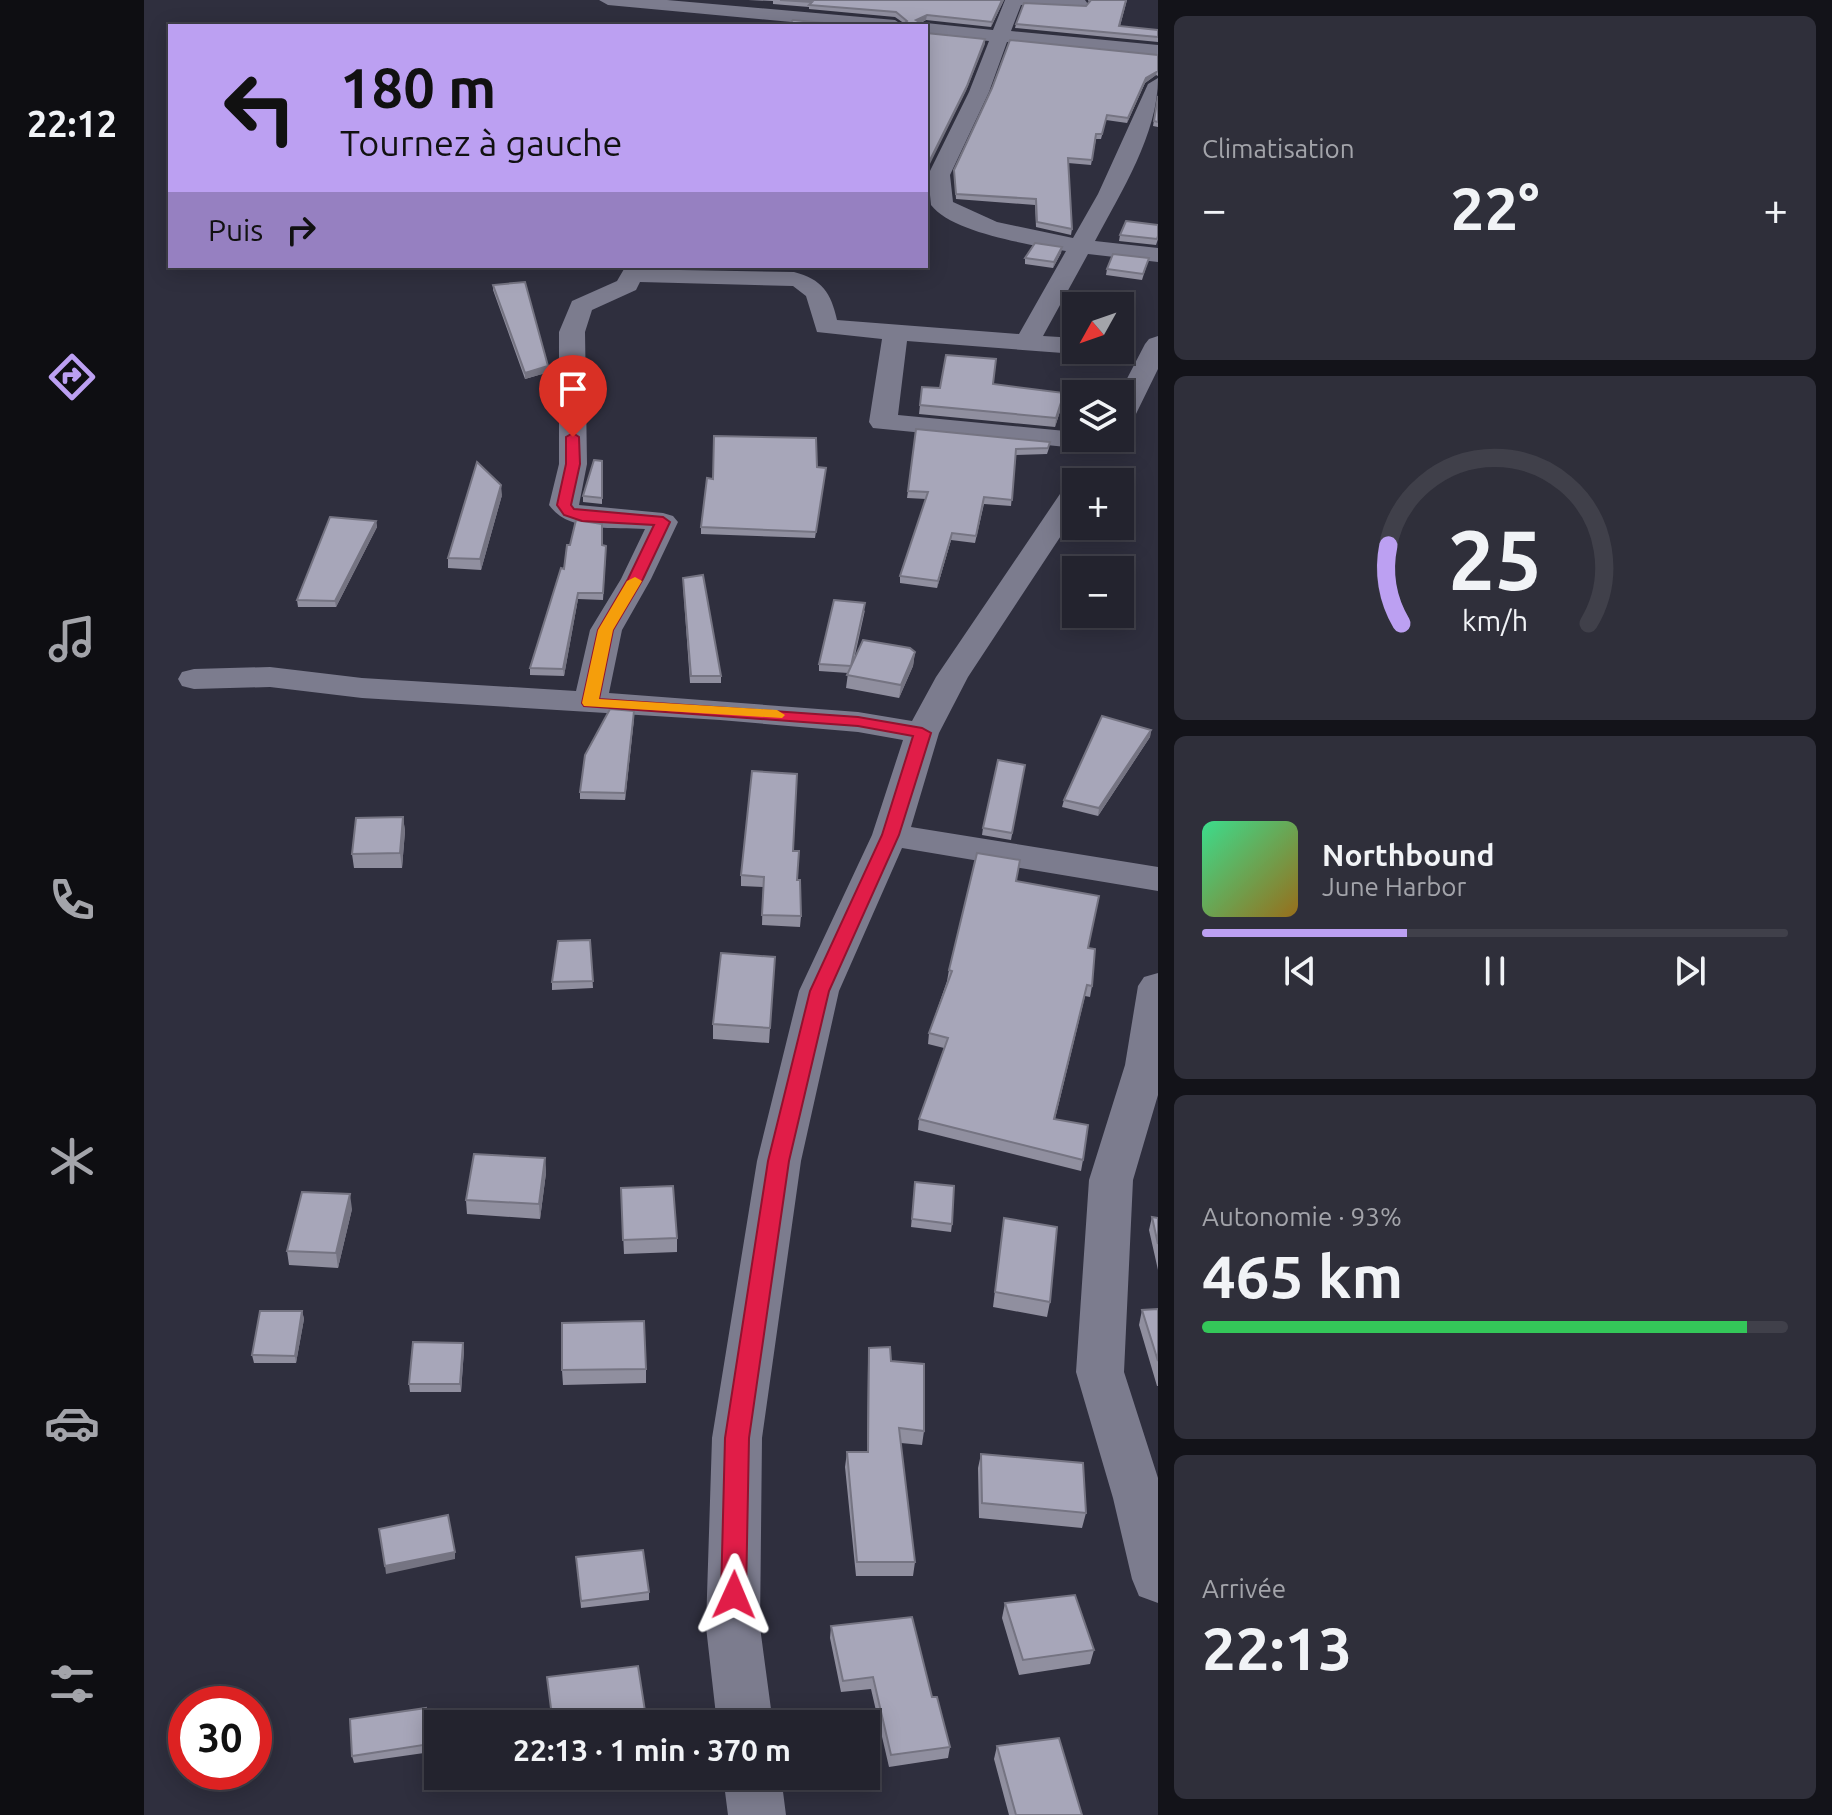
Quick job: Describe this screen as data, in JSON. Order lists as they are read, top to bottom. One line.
{"north":"bottom left","page":{"tabs":"22:12","tile":["Climatisation",["Autonomie · 93%","465 km"],["Arrivée","22:13"]],"turn":["180 m","Tournez à gauche"],"heat":["−","22°","+"],"then":"Puis","map_buttons":["+","−"],"song":["Northbound","June Harbor"],"limit":"30","trip":"22:13 · 1 min · 370 m","gauge":["25","km/h"]}}
